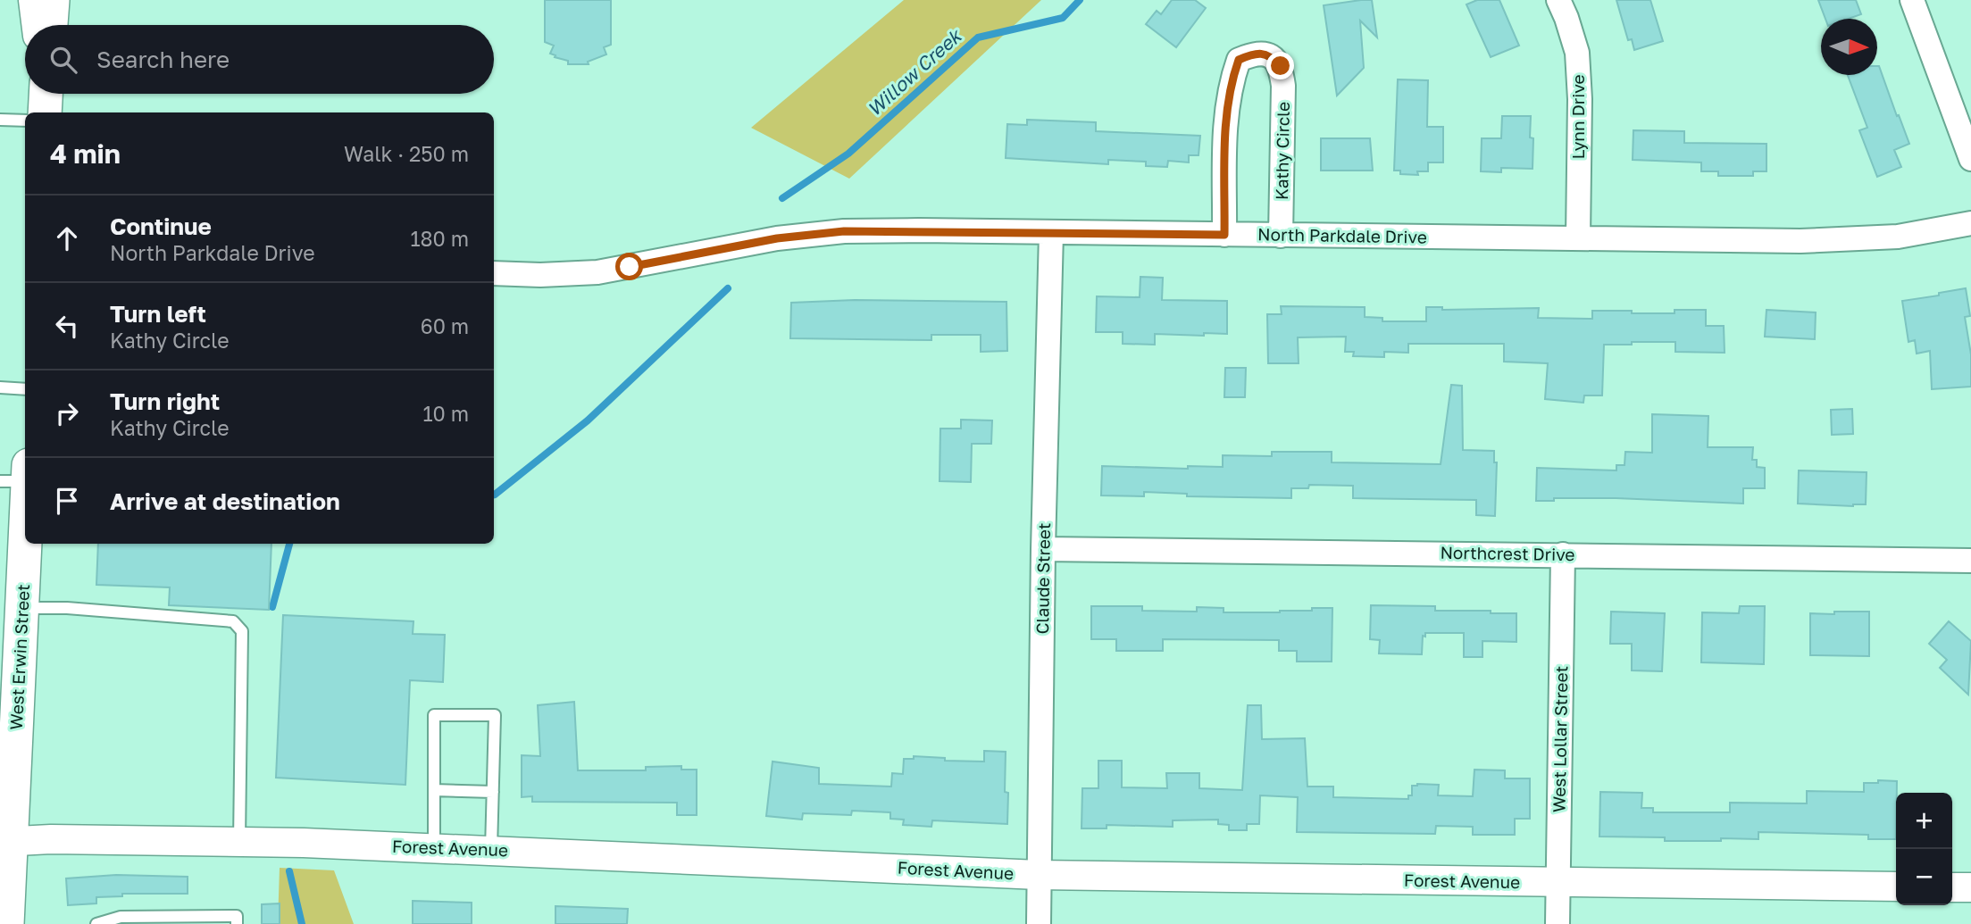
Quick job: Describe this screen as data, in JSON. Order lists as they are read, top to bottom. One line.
{"streets":{"main road":["West Erwin Street"],"street":["Lynn Drive","Kathy Circle","North Parkdale Drive","Northcrest Drive","Claude Street","West Lollar Street","Forest Avenue"]},"crossings":[["Lynn Drive","North Parkdale Drive"],["Kathy Circle","North Parkdale Drive"],["North Parkdale Drive","Claude Street"],["Northcrest Drive","Claude Street"],["Northcrest Drive","West Lollar Street"],["Claude Street","Forest Avenue"],["West Erwin Street","Forest Avenue"],["West Lollar Street","Forest Avenue"]],"water":["Willow Creek"],"north":"right","page":{"search":"Search here","heading":["4 min","Walk · 250 m"],"list":[["Continue","North Parkdale Drive","180 m"],["Turn left","Kathy Circle","60 m"],["Turn right","Kathy Circle","10 m"],"Arrive at destination"],"map_buttons":["+","−"]}}
